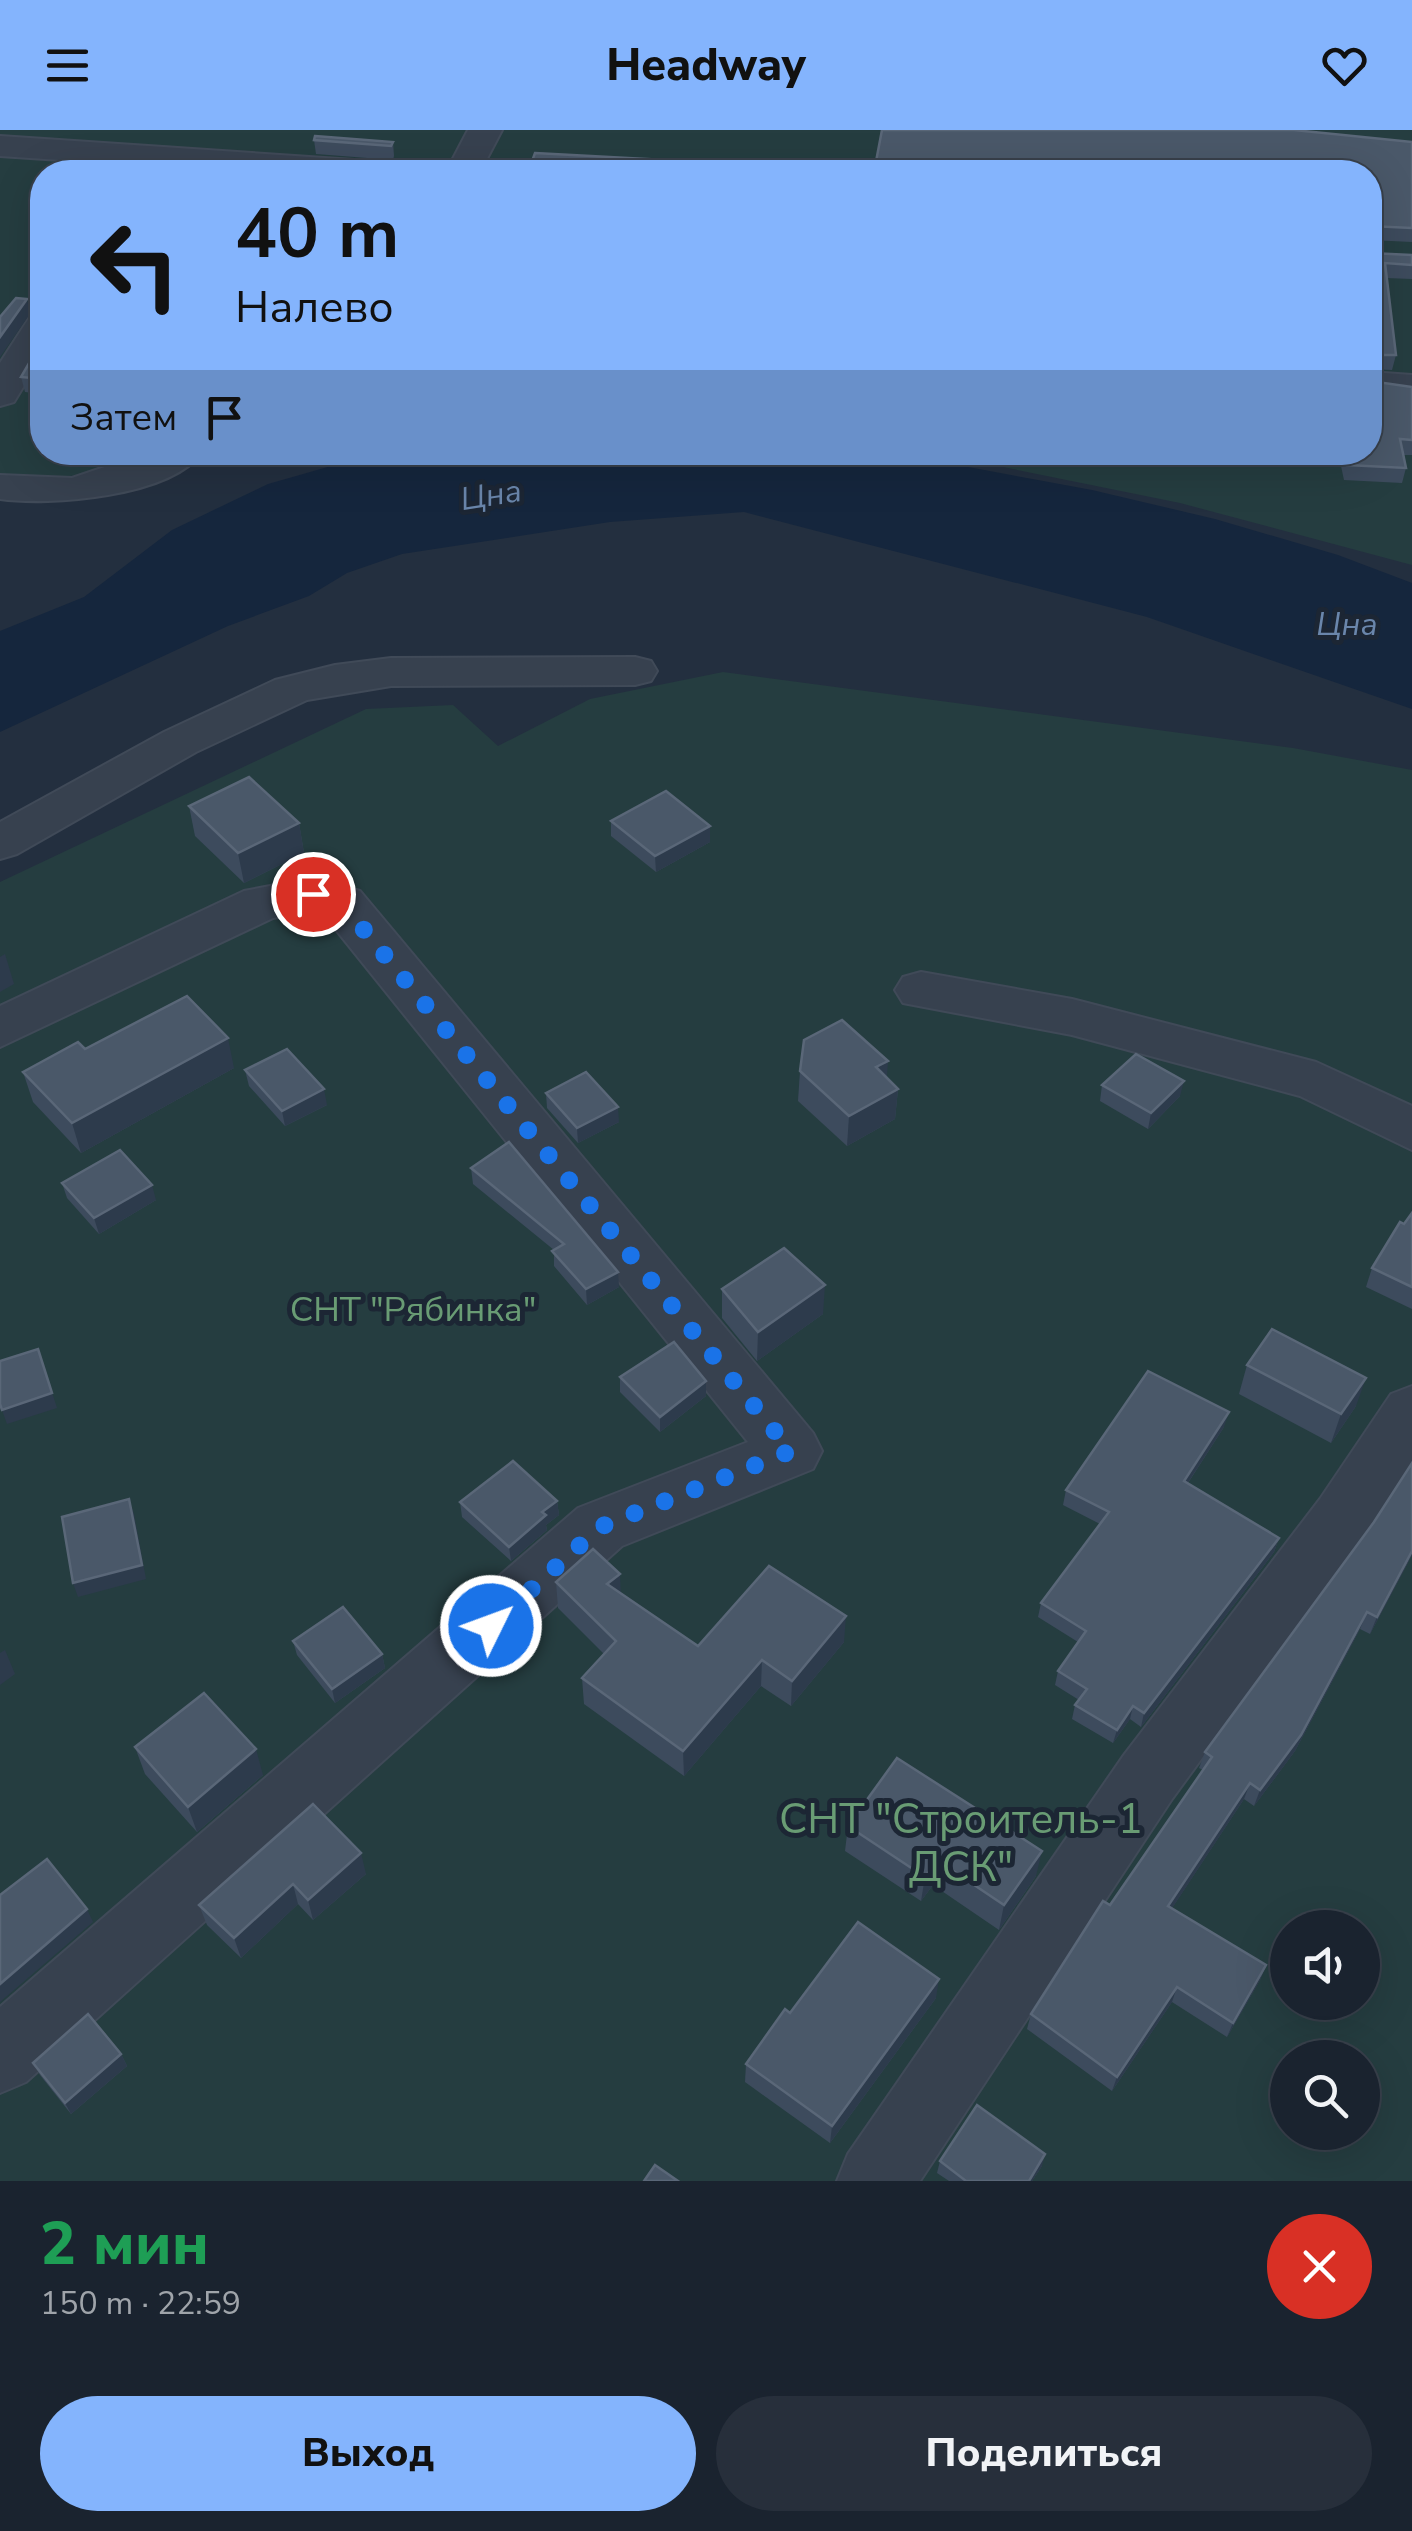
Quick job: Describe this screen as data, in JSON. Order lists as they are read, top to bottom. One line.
{"water":["Цна"],"parks":["СНТ \"Рябинка\"","СНТ \"Строитель-1 ДСК\""],"page":{"header":"Headway","turn":["40 m","Налево"],"then":"Затем","heading":["2 мин","150 m · 22:59"],"buttons":["Выход","Поделиться"]}}
